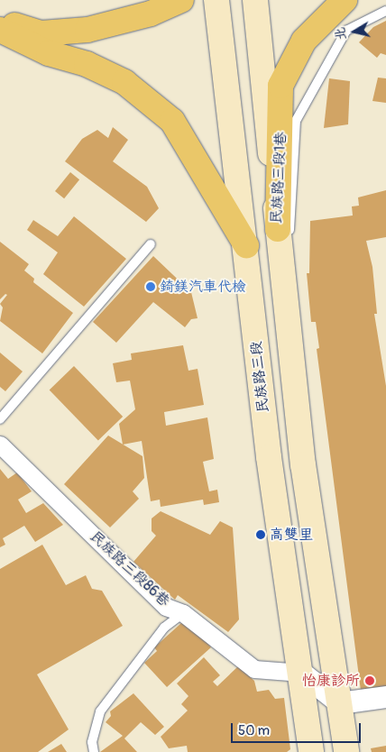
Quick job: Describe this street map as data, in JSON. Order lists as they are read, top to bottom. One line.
{"streets":{"main road":["民族路三段"],"street":["民族路三段86巷"],"lane":["民族路三段1巷"]},"crossings":[["民族路三段","民族路三段86巷"]],"places":["錡鎂汽車代檢","高雙里","怡康診所"],"scale_bar":"50 m","north":"left"}
